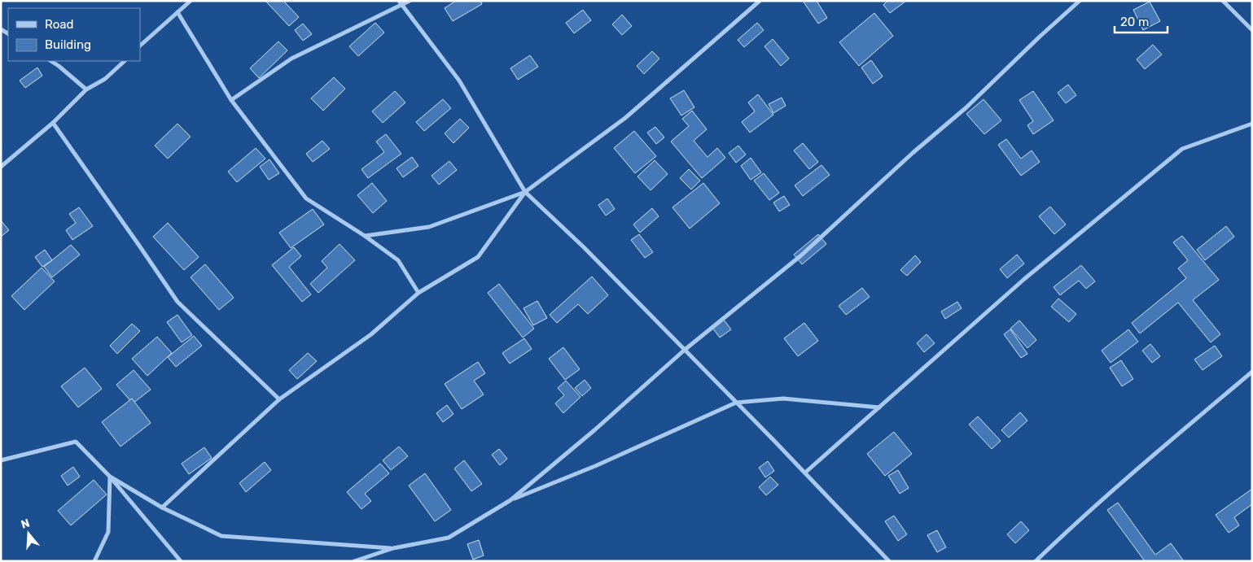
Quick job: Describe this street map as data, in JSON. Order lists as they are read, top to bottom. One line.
{"legend":["Road","Building"],"scale_bar":"20 m","north":"top"}
